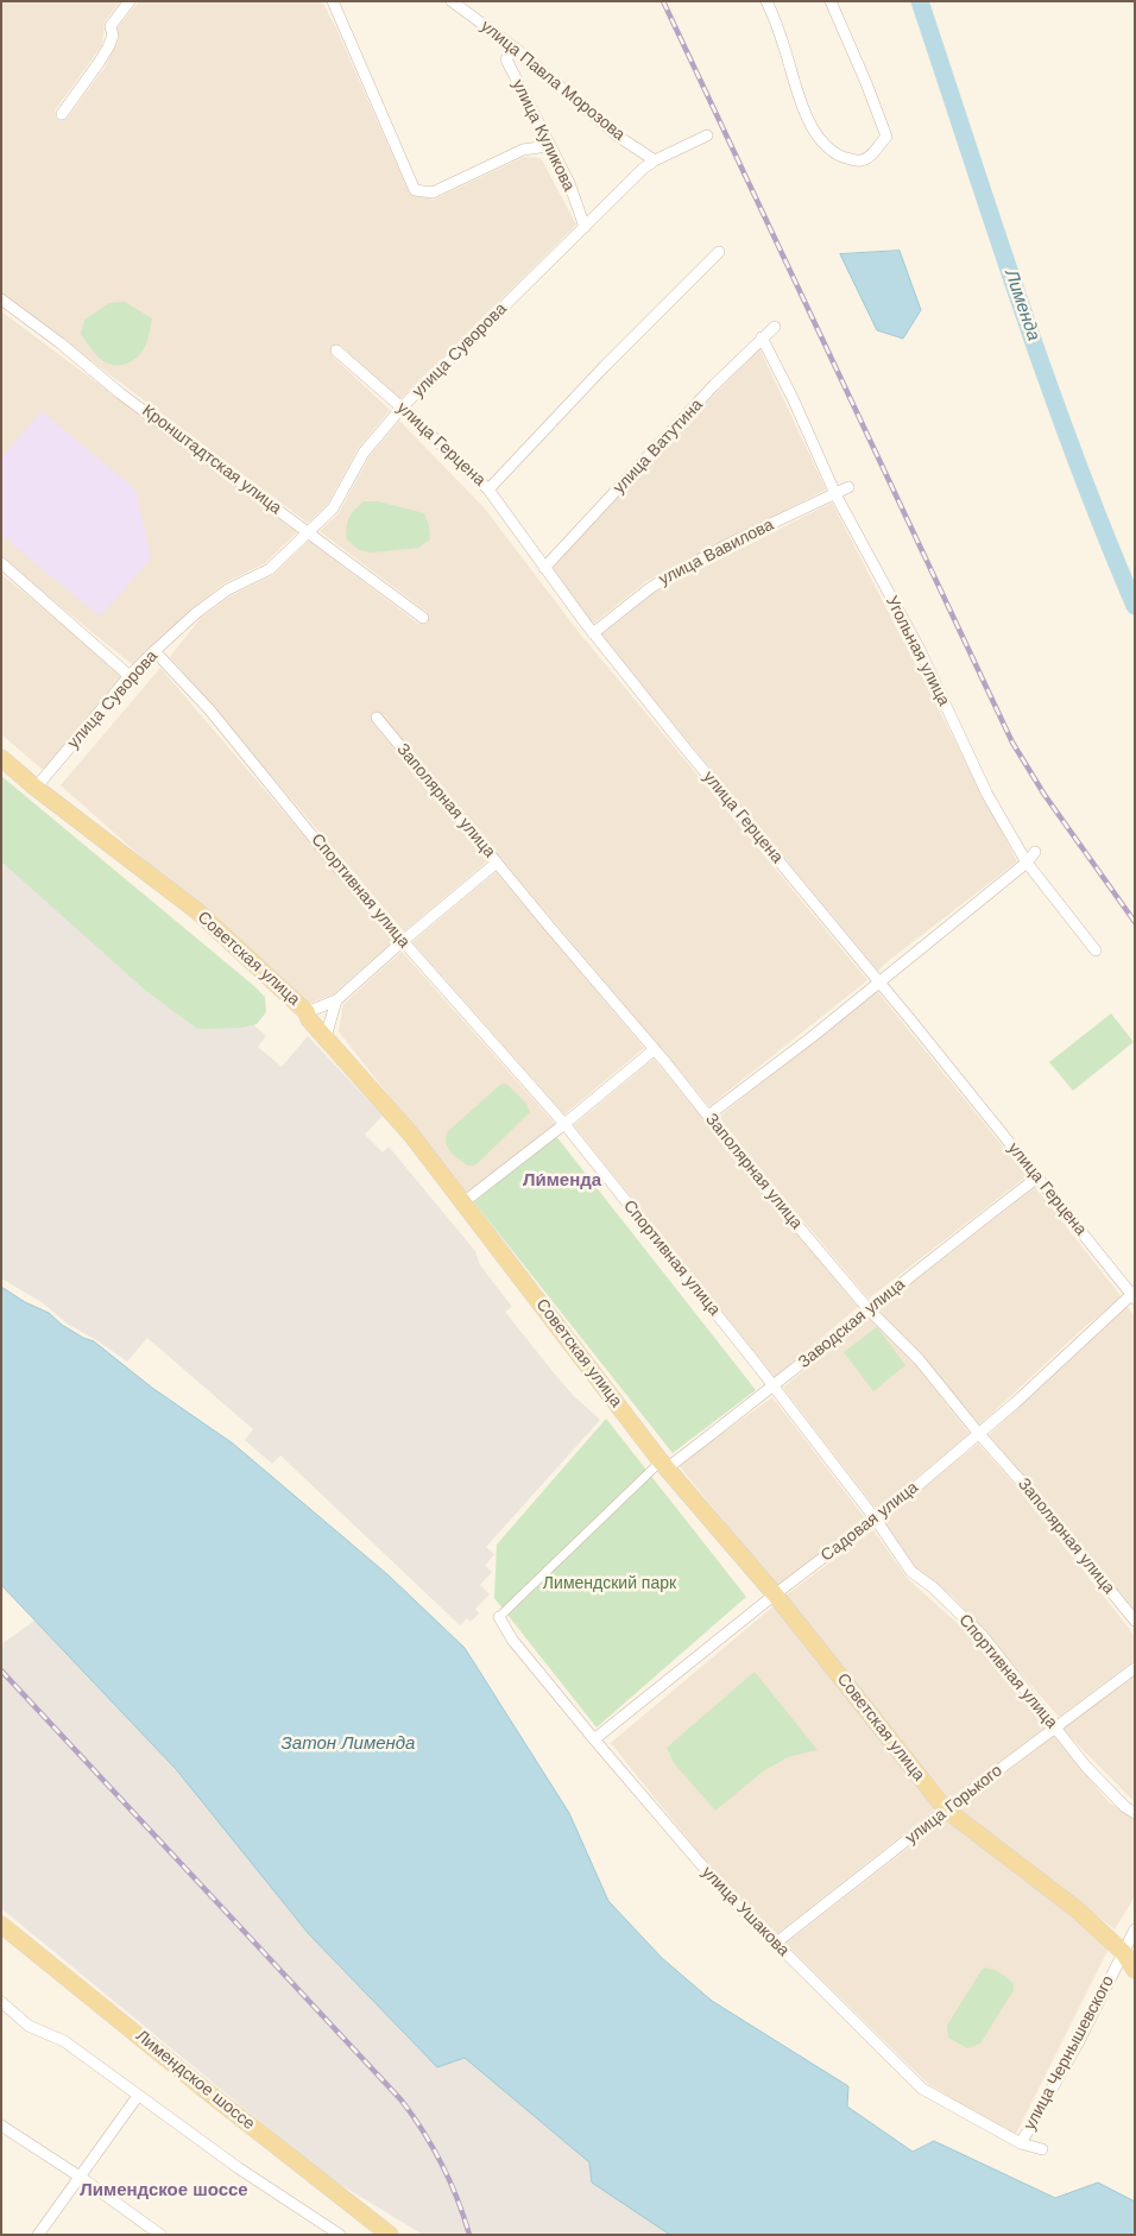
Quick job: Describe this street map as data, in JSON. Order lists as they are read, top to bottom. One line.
{"streets":{"main road":["Советская улица","Лимендское шоссе"],"street":["улица Павла Морозова","улица Куликова","улица Суворова","улица Герцена","улица Ватутина","Кронштадтская улица","улица Вавилова","Угольная улица","Заполярная улица","Спортивная улица","Заводская улица","Садовая улица","улица Горького","улица Ушакова","улица Чернышевского"]},"crossings":[["улица Павла Морозова","улица Куликова"],["улица Павла Морозова","улица Суворова"],["улица Куликова","улица Суворова"],["улица Суворова","улица Герцена"],["улица Суворова","Кронштадтская улица"],["улица Суворова","Спортивная улица"],["улица Суворова","Советская улица"],["улица Герцена","улица Ватутина"],["улица Герцена","улица Вавилова"],["улица Герцена","Заводская улица"],["улица Герцена","Садовая улица"],["улица Ватутина","Угольная улица"],["улица Вавилова","Угольная улица"],["Заполярная улица","Заводская улица"],["Заполярная улица","Садовая улица"],["Спортивная улица","Заводская улица"],["Спортивная улица","Садовая улица"],["Спортивная улица","улица Горького"],["Советская улица","Заводская улица"],["Советская улица","Садовая улица"],["Советская улица","улица Горького"],["Советская улица","улица Чернышевского"],["Заводская улица","улица Ушакова"],["Садовая улица","улица Ушакова"],["улица Горького","улица Ушакова"],["улица Ушакова","улица Чернышевского"]],"districts":["Ли́менда","Лимендское шоссе"],"water":["Лименда","Затон Лименда"],"parks":["Лимендский парк"]}
